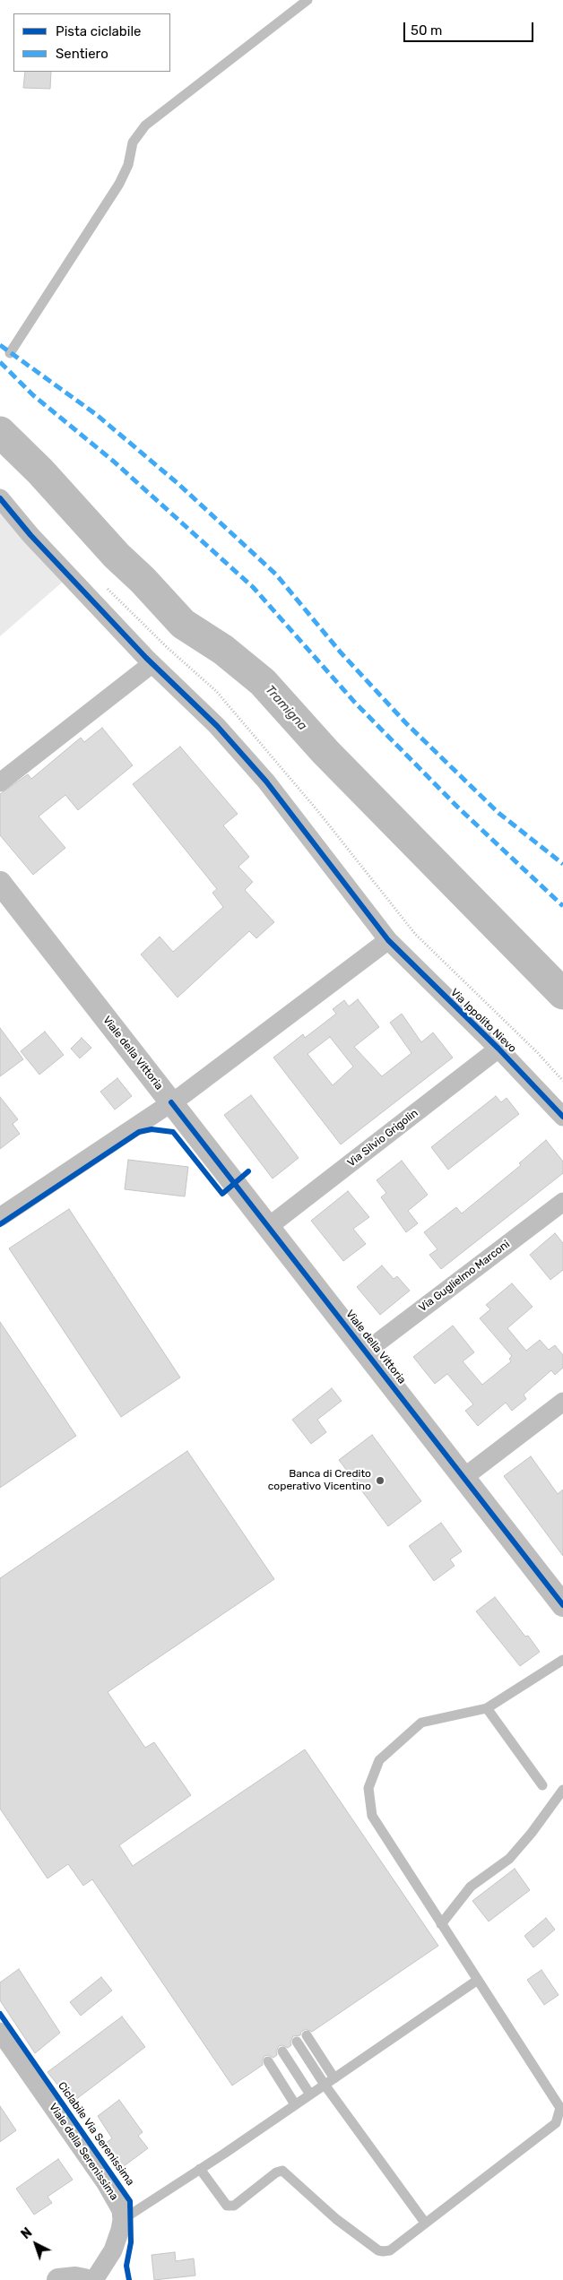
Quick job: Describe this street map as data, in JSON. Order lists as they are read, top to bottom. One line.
{"streets":{"street":["Via Ippolito Nievo","Viale della Vittoria","Via Silvio Grigolin","Via Guglielmo Marconi","Viale della Serenissima"],"cycle path":["Ciclabile Via Serenissima"]},"crossings":[["Via Ippolito Nievo","Via Silvio Grigolin"],["Viale della Vittoria","Via Silvio Grigolin"],["Viale della Vittoria","Via Guglielmo Marconi"]],"water":["Tramigna"],"places":["Banca di Credito coperativo Vicentino"],"legend":["Pista ciclabile","Sentiero"],"scale_bar":"50 m","north":"top left"}
